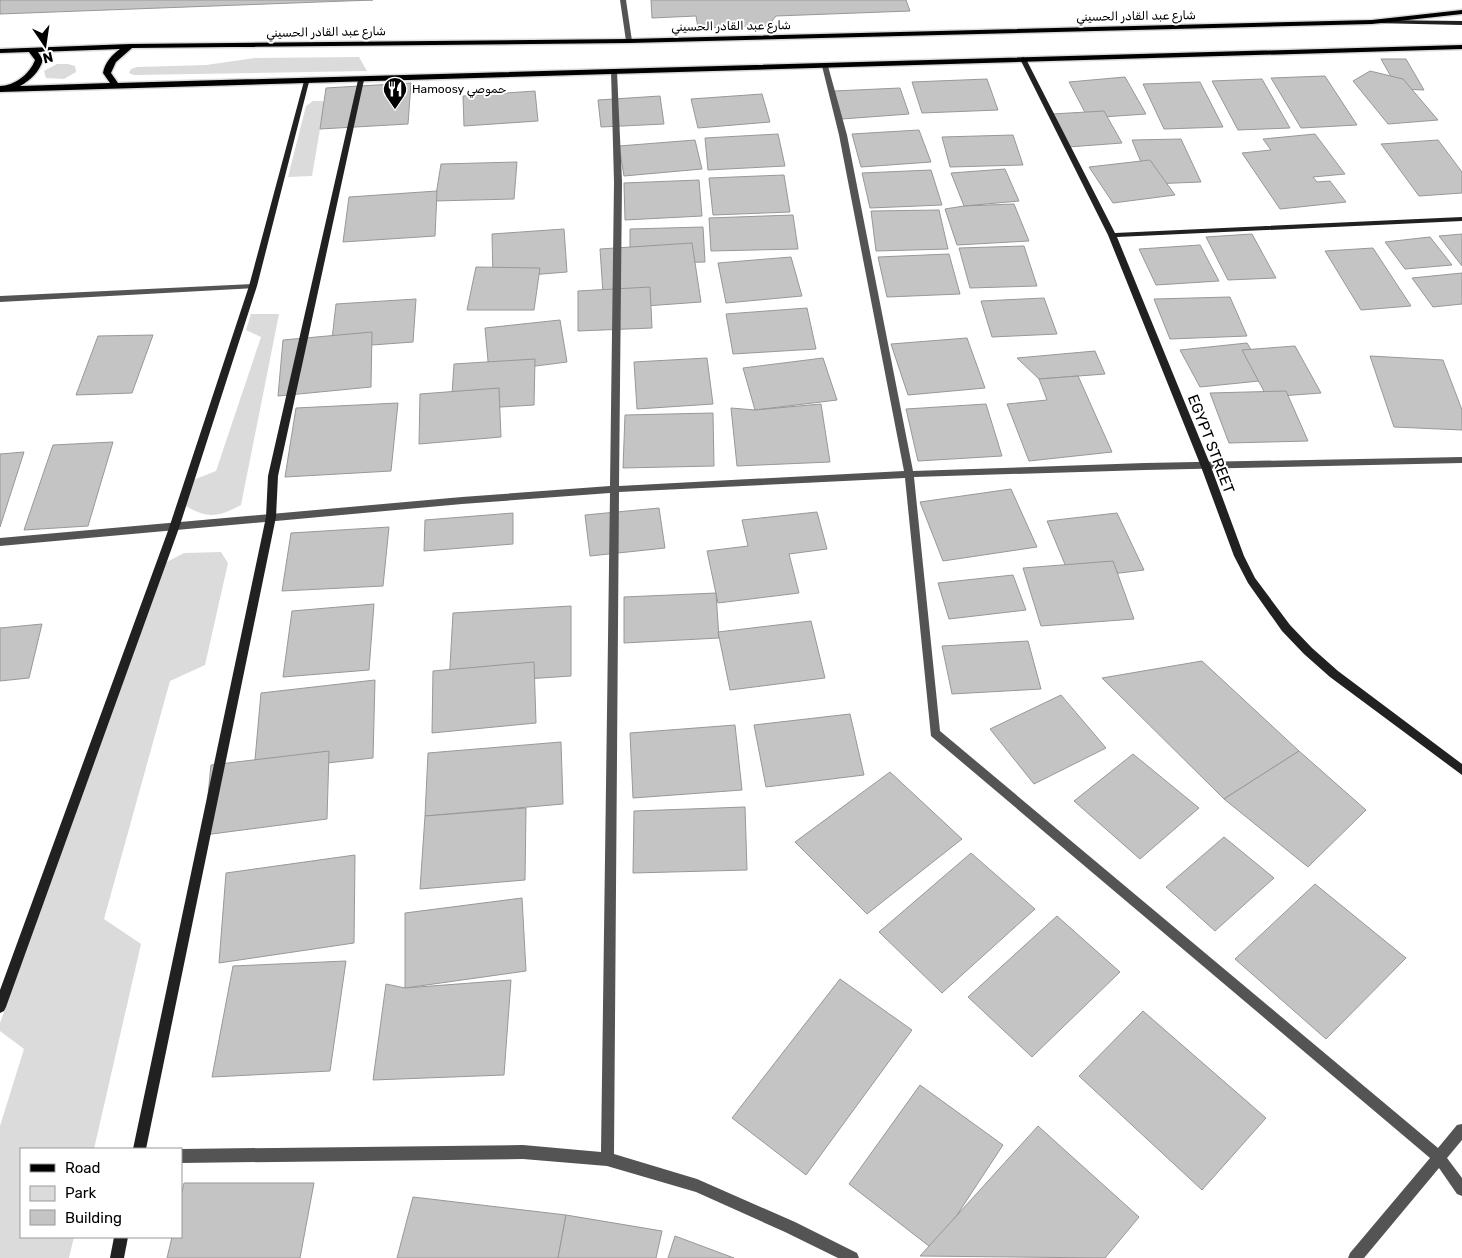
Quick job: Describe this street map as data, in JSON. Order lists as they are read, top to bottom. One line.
{"streets":{"main road":["شارع عبد القادر الحسيني"],"street":["EGYPT STREET"]},"places":{"restaurant":["Hamoosy حموصي"]},"legend":["Road","Park","Building"],"north":"bottom"}
